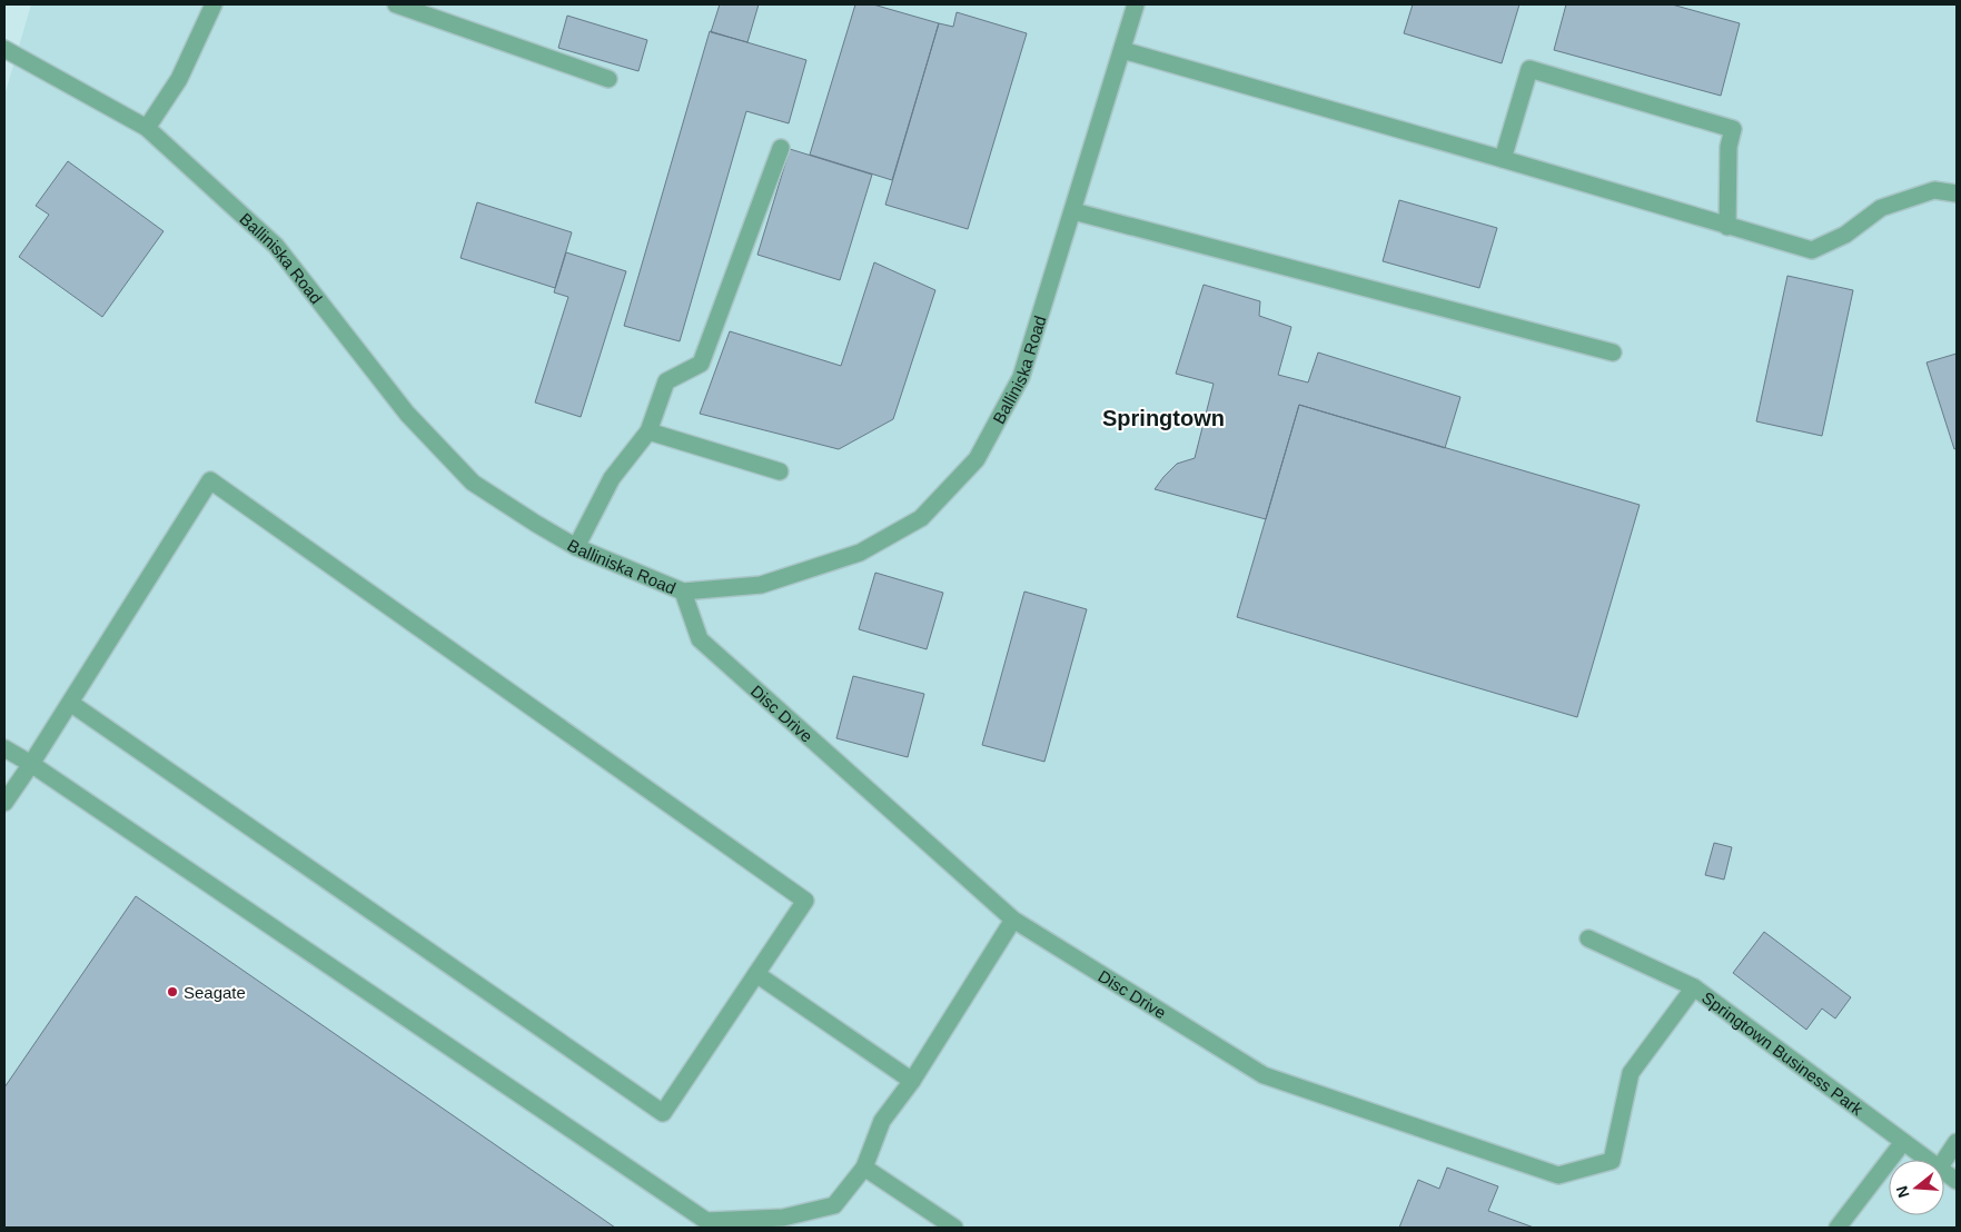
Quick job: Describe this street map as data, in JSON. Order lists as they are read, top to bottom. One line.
{"streets":{"street":["Balliniska Road","Disc Drive","Springtown Business Park"]},"crossings":[["Balliniska Road","Disc Drive"],["Disc Drive","Springtown Business Park"]],"districts":["Springtown"],"places":["Seagate"],"north":"left"}
